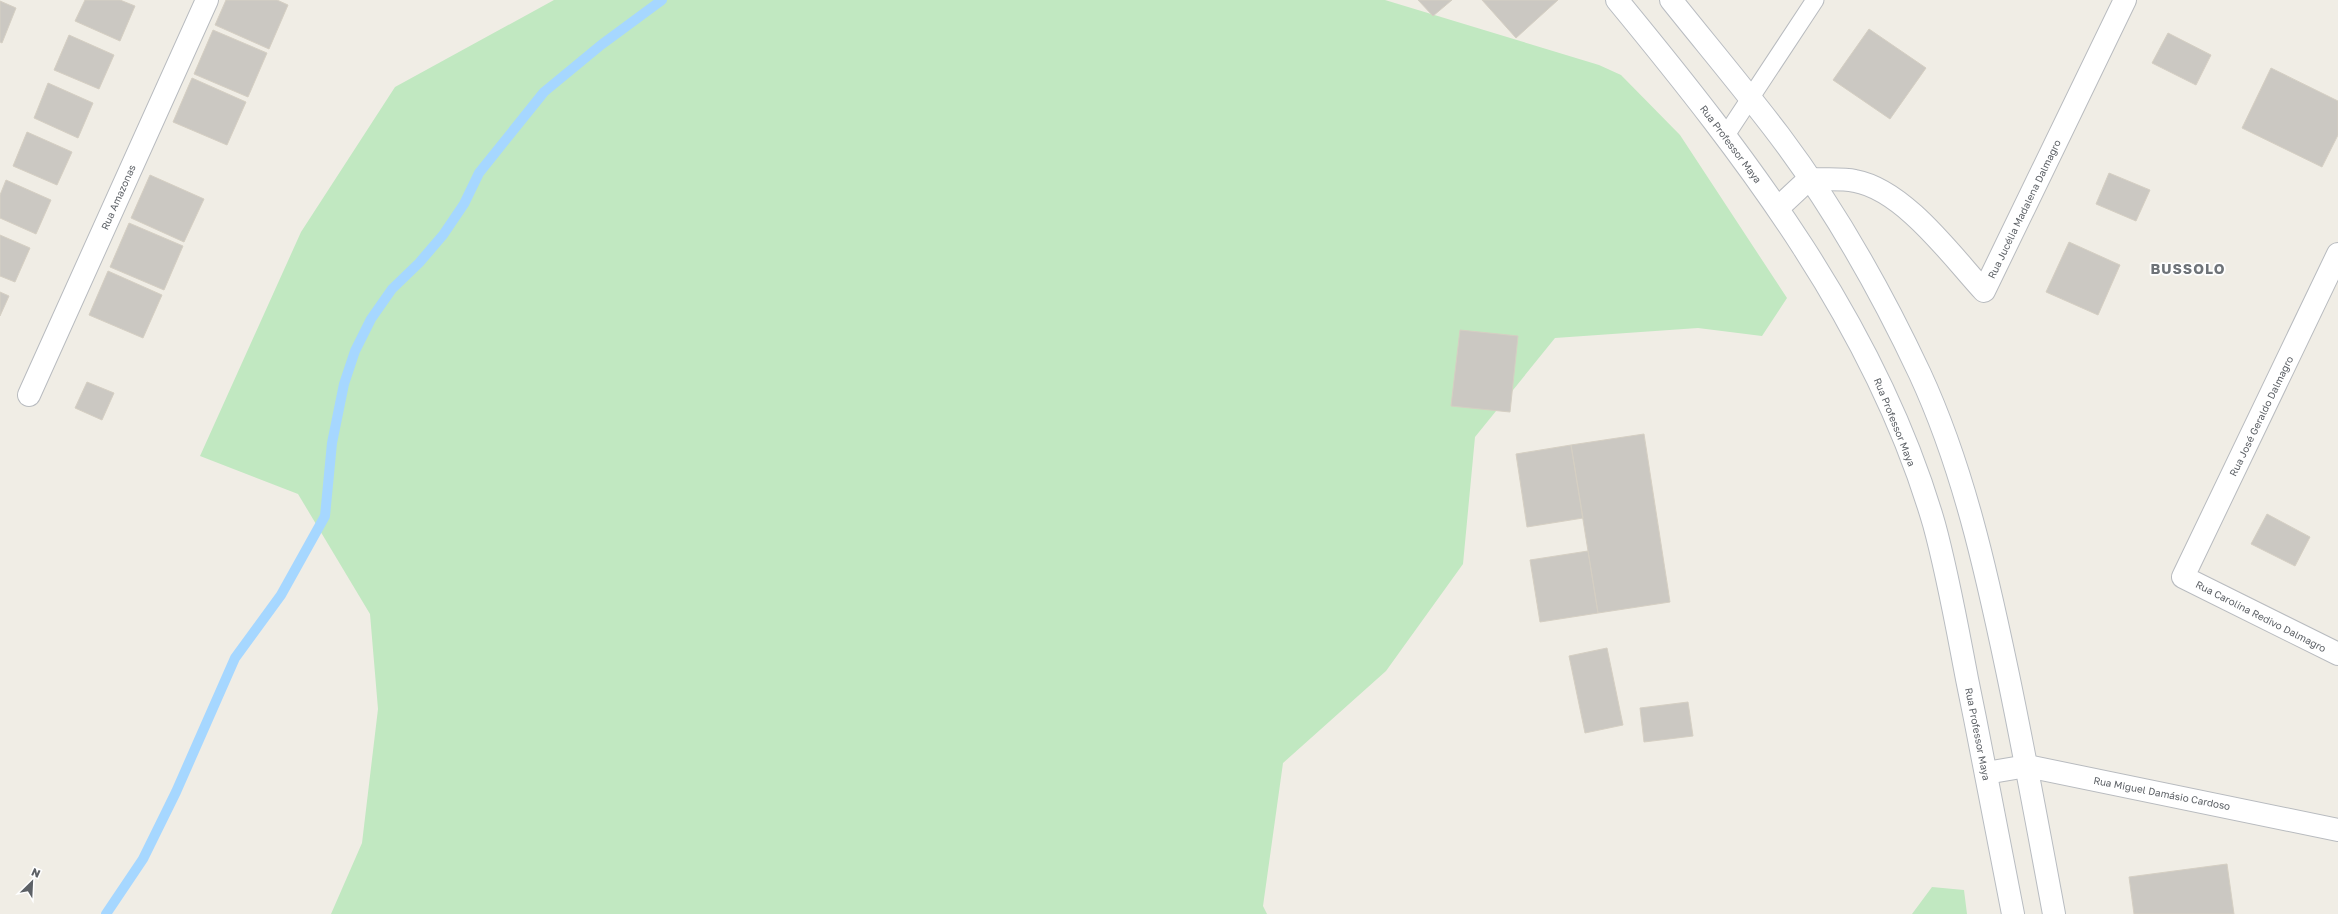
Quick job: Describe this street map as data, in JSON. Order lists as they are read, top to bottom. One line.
{"streets":{"main road":["Rua Professor Maya","Rua Amazonas","Rua Jucélia Madalena Dalmagro","Rua José Geraldo Dalmagro","Rua Carolina Redivo Dalmagro","Rua Miguel Damásio Cardoso"]},"crossings":[["Rua Professor Maya","Rua Miguel Damásio Cardoso"],["Rua José Geraldo Dalmagro","Rua Carolina Redivo Dalmagro"]],"districts":["BUSSOLO"],"north":"top right"}
